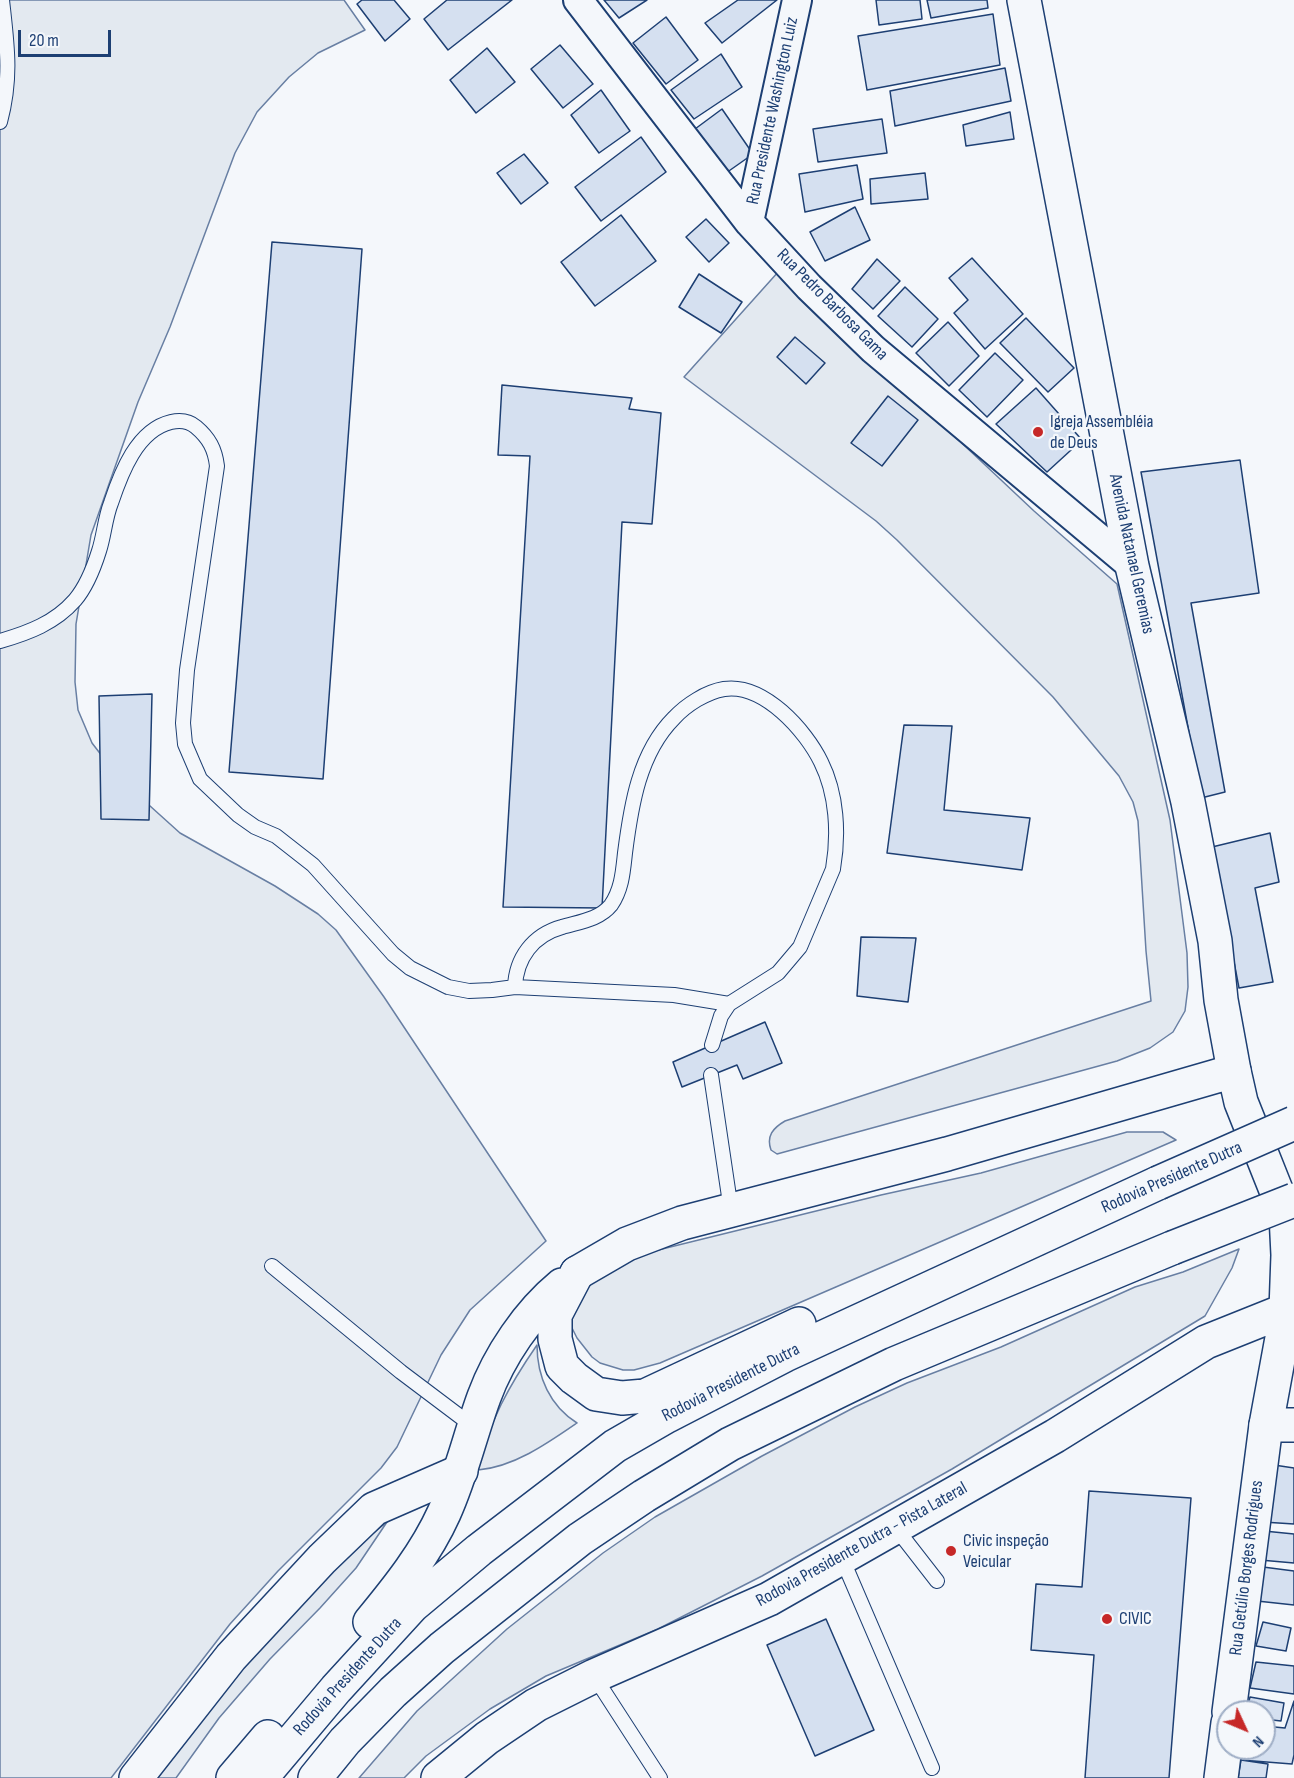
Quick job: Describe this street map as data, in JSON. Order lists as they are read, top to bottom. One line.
{"streets":{"main road":["Avenida Natanael Geremias","Rodovia Presidente Dutra","Rodovia Presidente Dutra - Pista Lateral","Rua Getúlio Borges Rodrigues"],"street":["Rua Presidente Washington Luiz","Rua Pedro Barbosa Gama"]},"crossings":[["Rua Presidente Washington Luiz","Rua Pedro Barbosa Gama"],["Rua Pedro Barbosa Gama","Avenida Natanael Geremias"],["Avenida Natanael Geremias","Rodovia Presidente Dutra - Pista Lateral"],["Avenida Natanael Geremias","Rua Getúlio Borges Rodrigues"],["Rodovia Presidente Dutra - Pista Lateral","Rua Getúlio Borges Rodrigues"]],"places":["Igreja Assembléia de Deus","Civic inspeção Veicular","CIVIC"],"scale_bar":"20 m","north":"bottom right"}
